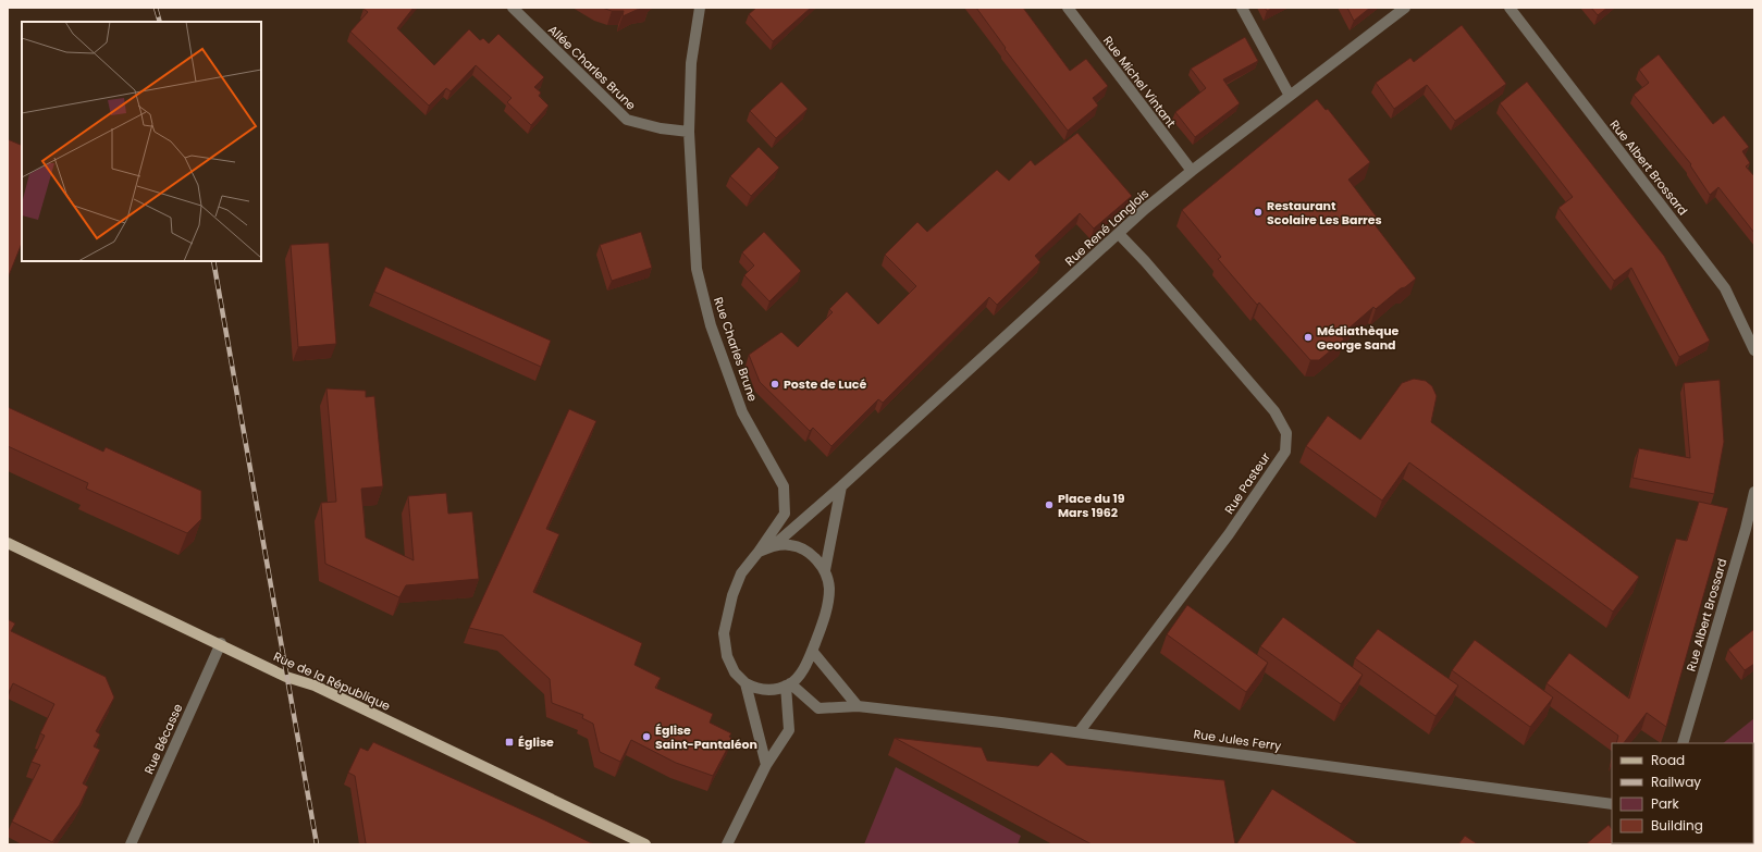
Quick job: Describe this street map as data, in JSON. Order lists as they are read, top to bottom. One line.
{"streets":{"main road":["Rue de la République"],"street":["Allée Charles Brune","Rue Michel Vintant","Rue Albert Brossard","Rue René Langlois","Rue Charles Brune","Rue Pasteur","Rue Bécasse","Rue Jules Ferry"]},"crossings":[["Allée Charles Brune","Rue Charles Brune"],["Rue Michel Vintant","Rue René Langlois"],["Rue René Langlois","Rue Charles Brune"],["Rue René Langlois","Rue Pasteur"],["Rue René Langlois","Rue Jules Ferry"],["Rue Charles Brune","Rue Jules Ferry"],["Rue Pasteur","Rue Jules Ferry"],["Rue de la République","Rue Bécasse"]],"places":{"other":["Restaurant Scolaire Les Barres","Médiathèque George Sand","Poste de Lucé","Place du 19 Mars 1962","Église Saint-Pantaléon"],"transit":["Église"]},"legend":["Road","Railway","Park","Building"]}
